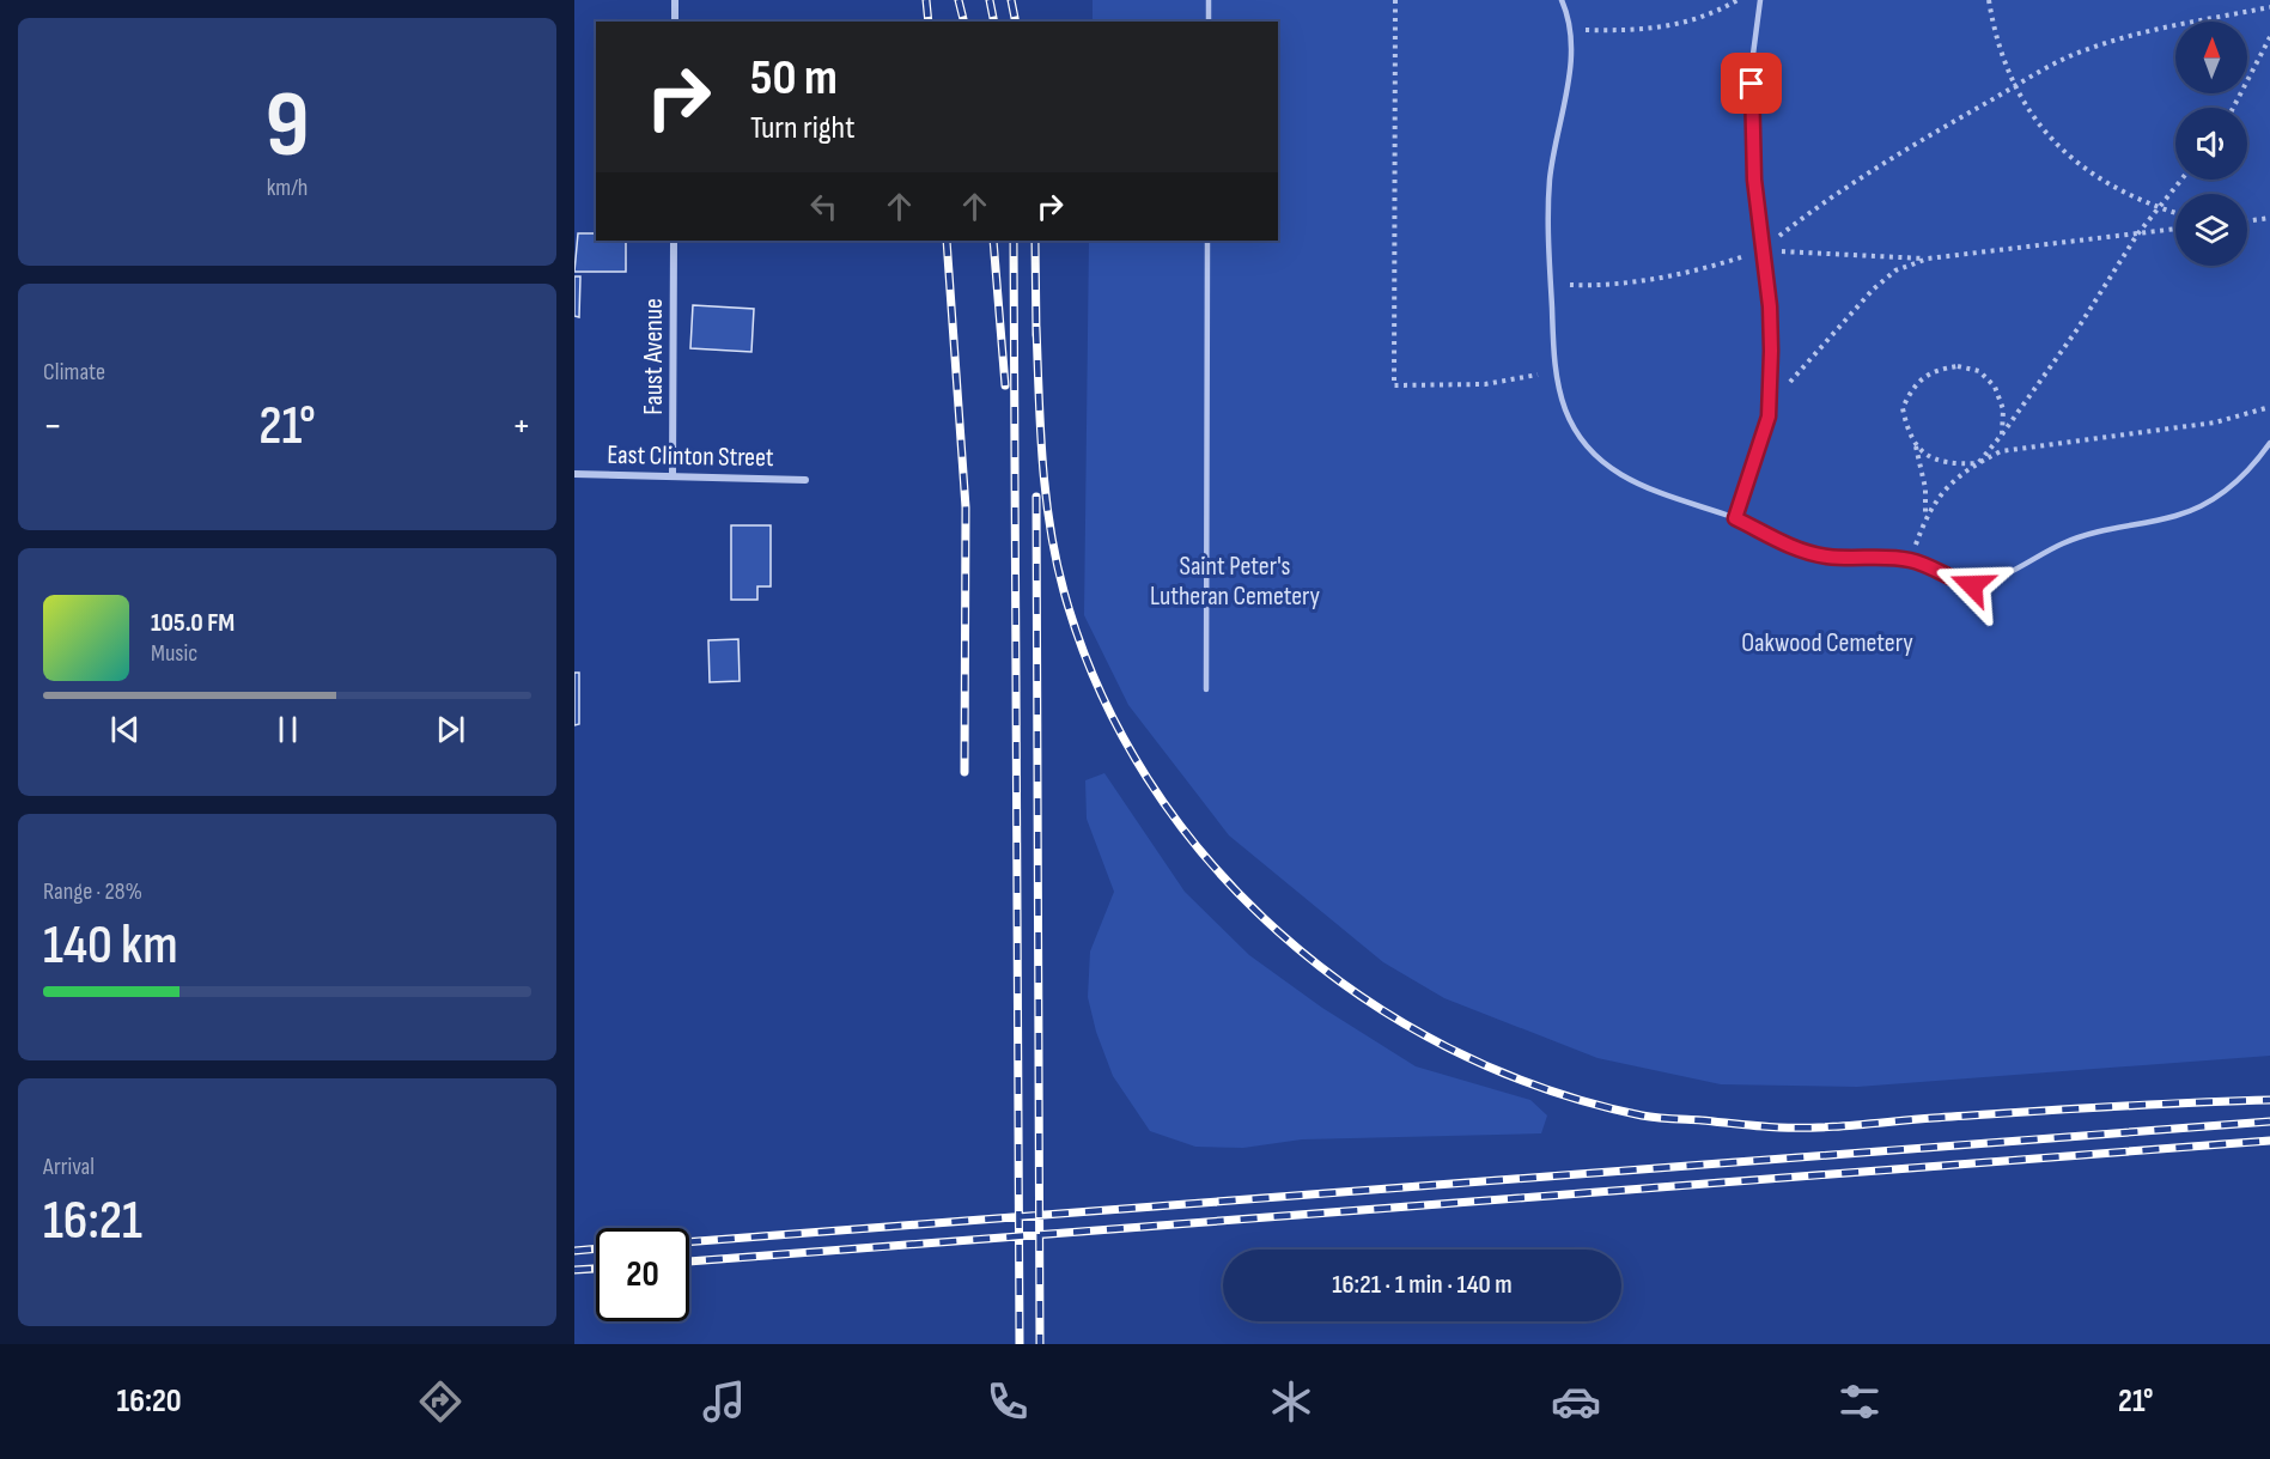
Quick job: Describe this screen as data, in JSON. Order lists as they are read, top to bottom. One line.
{"streets":{"street":["Faust Avenue","East Clinton Street"]},"crossings":[["Faust Avenue","East Clinton Street"]],"parks":["Saint Peter's Lutheran Cemetery","Oakwood Cemetery"],"north":"top","page":{"tile":[["9","km/h"],"Climate",["Range · 28%","140 km"],["Arrival","16:21"]],"turn":["50 m","Turn right"],"heat":["−","21°","+"],"song":["105.0 FM","Music"],"limit":"20","trip":"16:21 · 1 min · 140 m","tabs":["16:20","21°"]}}
